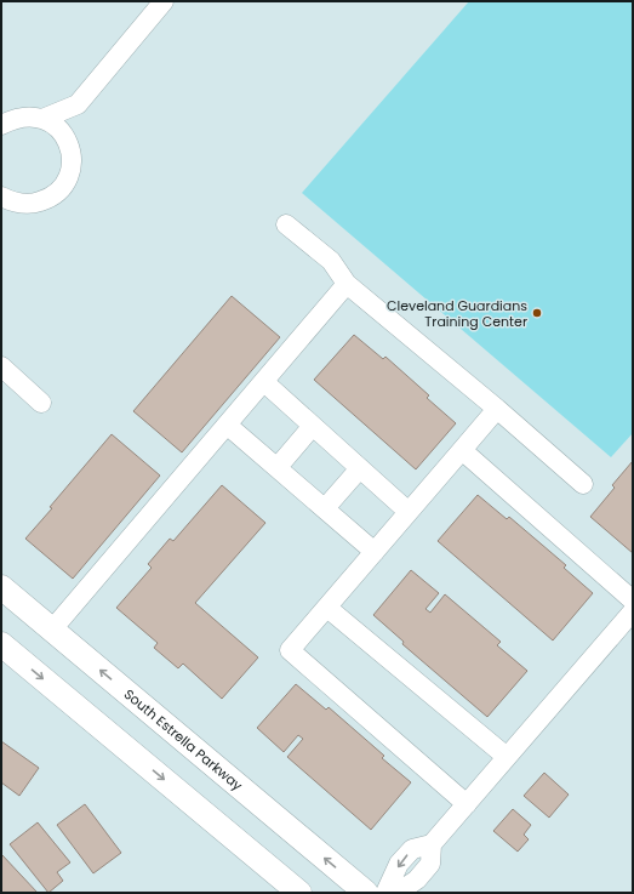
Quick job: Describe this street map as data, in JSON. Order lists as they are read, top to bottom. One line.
{"streets":{"main road":["South Estrella Parkway"]},"places":["Cleveland Guardians Training Center"]}
